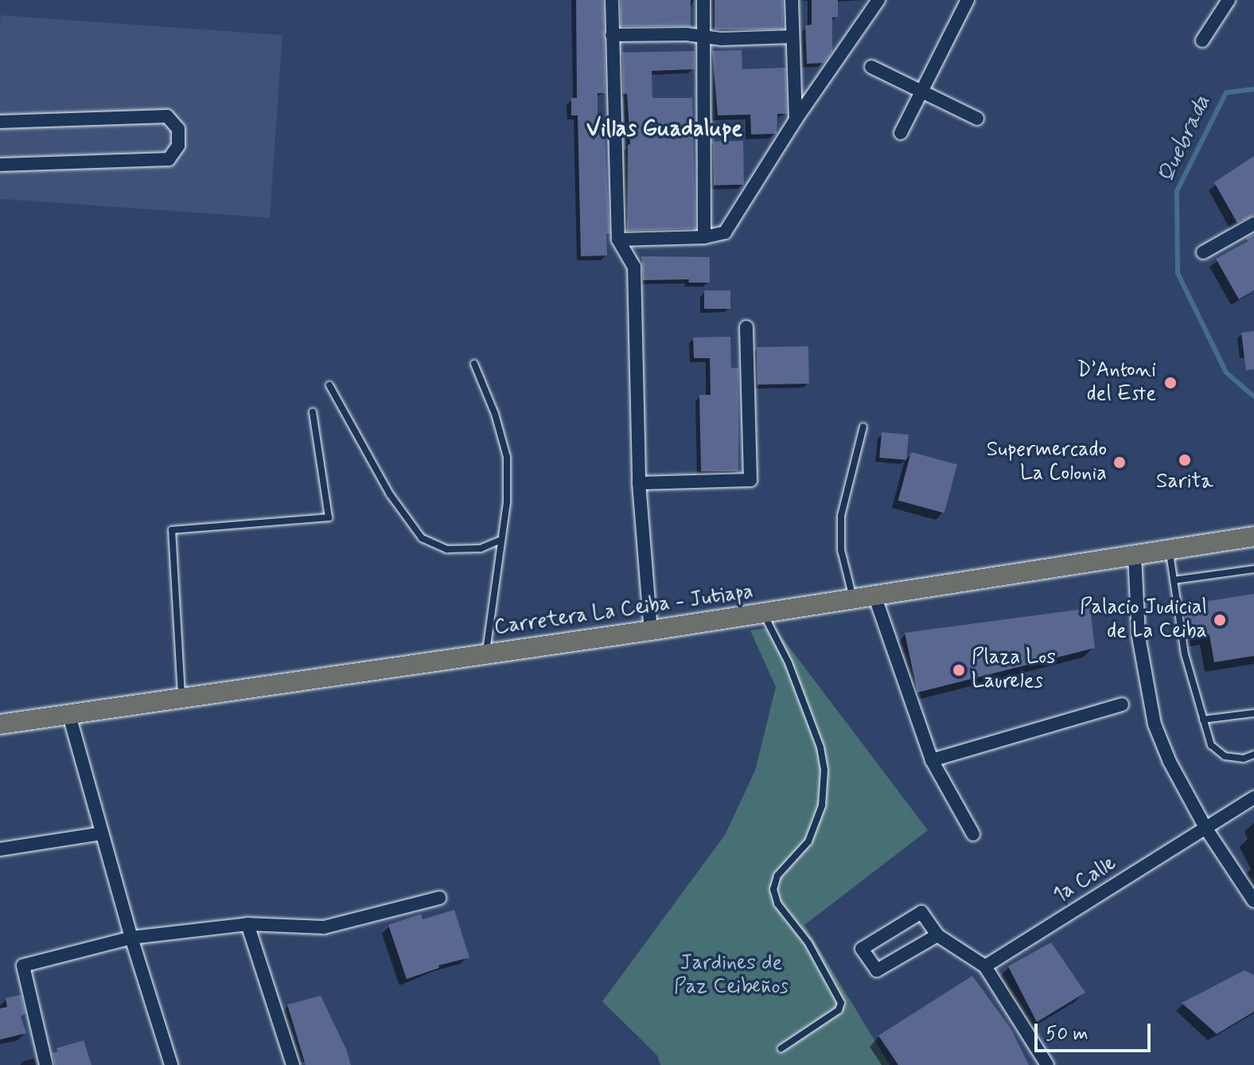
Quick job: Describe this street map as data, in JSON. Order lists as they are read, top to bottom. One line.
{"streets":{"main road":["Carretera La Ceiba - Jutiapa"],"street":["1a Calle"]},"districts":["Villas Guadalupe"],"water":["Quebrada"],"parks":["Jardines de Paz Ceibeños"],"places":["D’Antoni del Este","Sarita","Supermercado La Colonia","Palacio Judicial de La Ceiba","Plaza Los Laureles"],"scale_bar":"50 m"}
